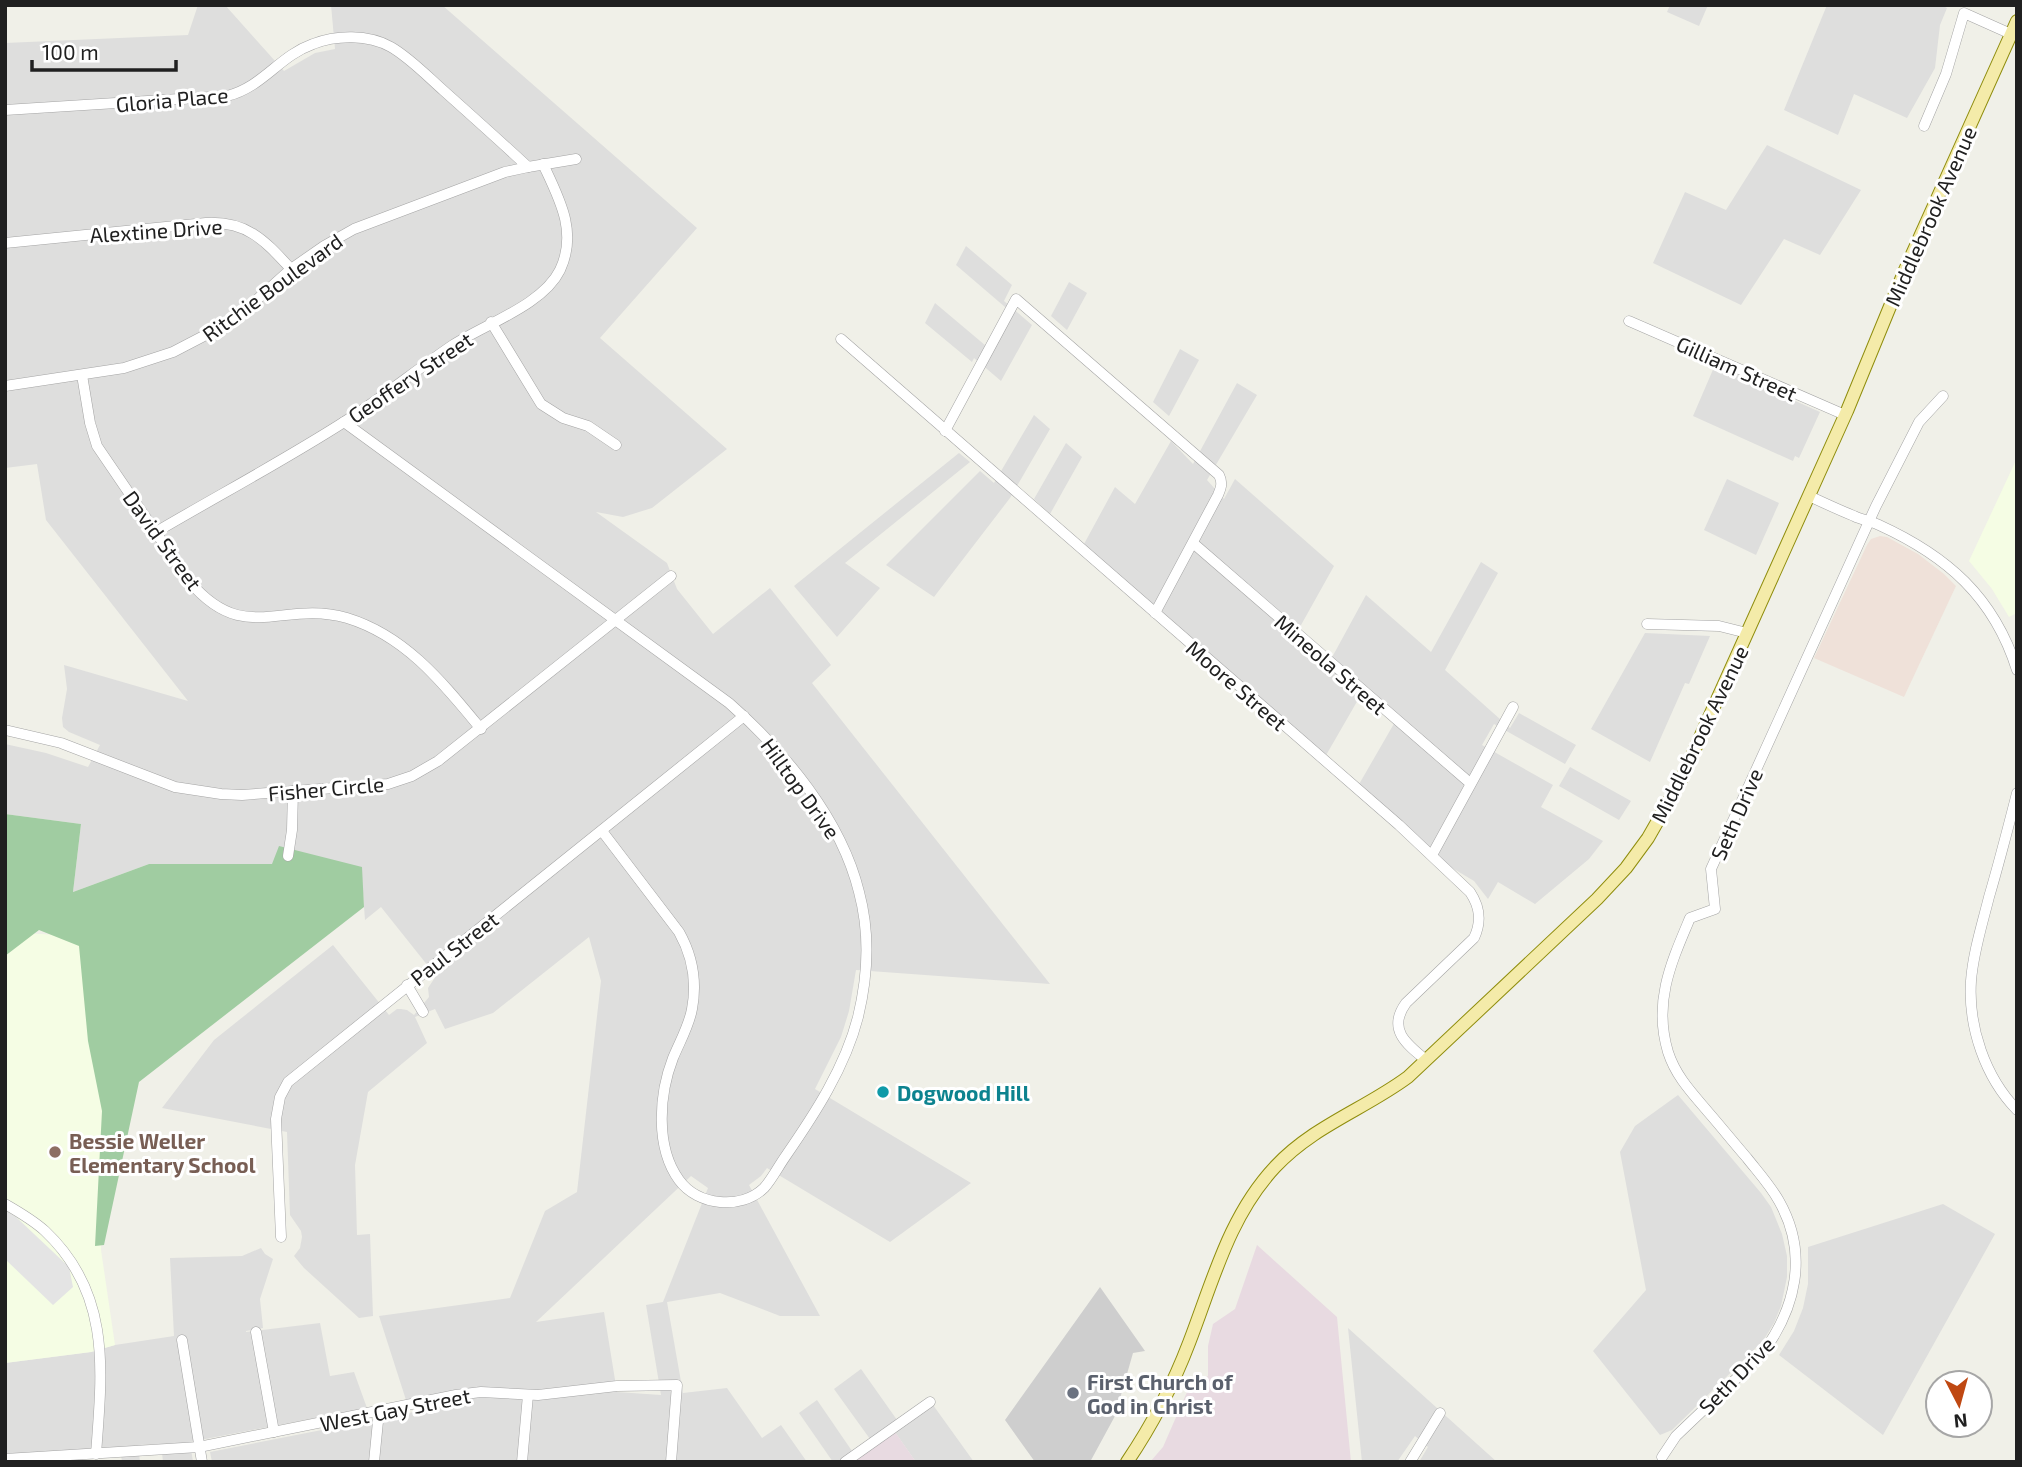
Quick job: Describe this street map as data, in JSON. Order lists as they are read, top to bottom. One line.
{"streets":{"main road":["Middlebrook Avenue"],"street":["Gloria Place","Alextine Drive","Ritchie Boulevard","Gilliam Street","Geoffery Street","David Street","Mineola Street","Moore Street","Fisher Circle","Hilltop Drive","Seth Drive","Paul Street","West Gay Street"]},"crossings":[["Gloria Place","Ritchie Boulevard"],["Middlebrook Avenue","Gilliam Street"],["Middlebrook Avenue","Moore Street"],["Alextine Drive","Ritchie Boulevard"],["Ritchie Boulevard","Geoffery Street"],["Ritchie Boulevard","David Street"],["Geoffery Street","David Street"],["Geoffery Street","Hilltop Drive"],["David Street","Fisher Circle"],["Fisher Circle","Hilltop Drive"],["Hilltop Drive","Paul Street"]],"places":["Dogwood Hill","Bessie Weller Elementary School","First Church of God in Christ"],"scale_bar":"100 m","north":"bottom"}
